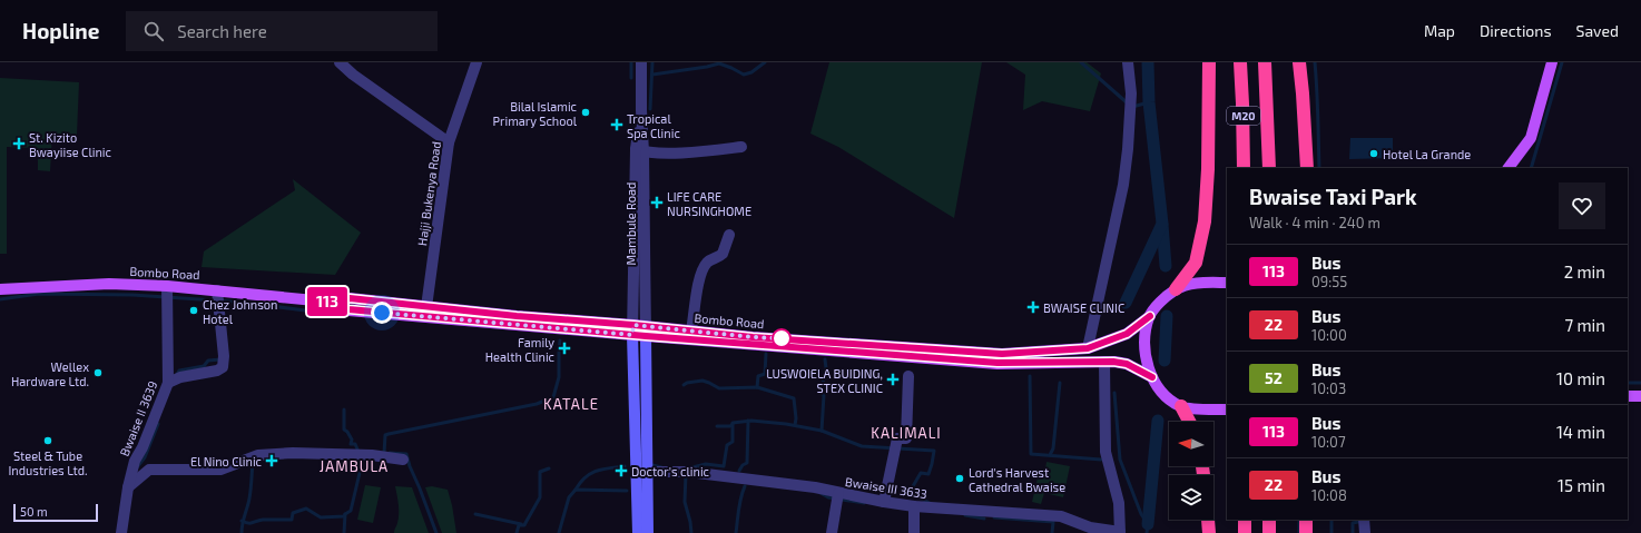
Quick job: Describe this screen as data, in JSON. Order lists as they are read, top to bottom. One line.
{"streets":{"highway":["M20"],"main road":["Bombo Road"],"street":["Hajji Bukenya Road","Mambule Road","Bwaise II 3639","Bwaise III 3633"]},"crossings":[["Hajji Bukenya Road","Bombo Road"],["Mambule Road","Bombo Road"],["Bombo Road","Bwaise II 3639"]],"districts":["KATALE","KALIMALI","JAMBULA"],"places":{"other":["Bilal Islamic Primary School","Hotel La Grande","Chez Johnson Hotel","Wellex Hardware Ltd.","Steel & Tube Industries Ltd.","Lord's Harvest Cathedral Bwaise"],"health":["Tropical Spa Clinic","St. Kizito Bwayiise Clinic","LIFE CARE NURSINGHOME","BWAISE CLINIC","Family Health Clinic","LUSWOIELA BUIDING, STEX CLINIC","El Nino Clinic","Doctor's clinic"]},"lines":["bus line 113"],"scale_bar":"50 m","north":"left","page":{"header":"Hopline","search":"Search here","nav":["Map","Directions","Saved"],"on_map":"113","heading":["Bwaise Taxi Park","Walk · 4 min · 240 m"],"list":[{"mark":"113","name":"Bus","note":"09:55","value":"2 min"},{"mark":"22","name":"Bus","note":"10:00","value":"7 min"},{"mark":"52","name":"Bus","note":"10:03","value":"10 min"},{"mark":"113","name":"Bus","note":"10:07","value":"14 min"},{"mark":"22","name":"Bus","note":"10:08","value":"15 min"}],"scale":"50 m"}}
